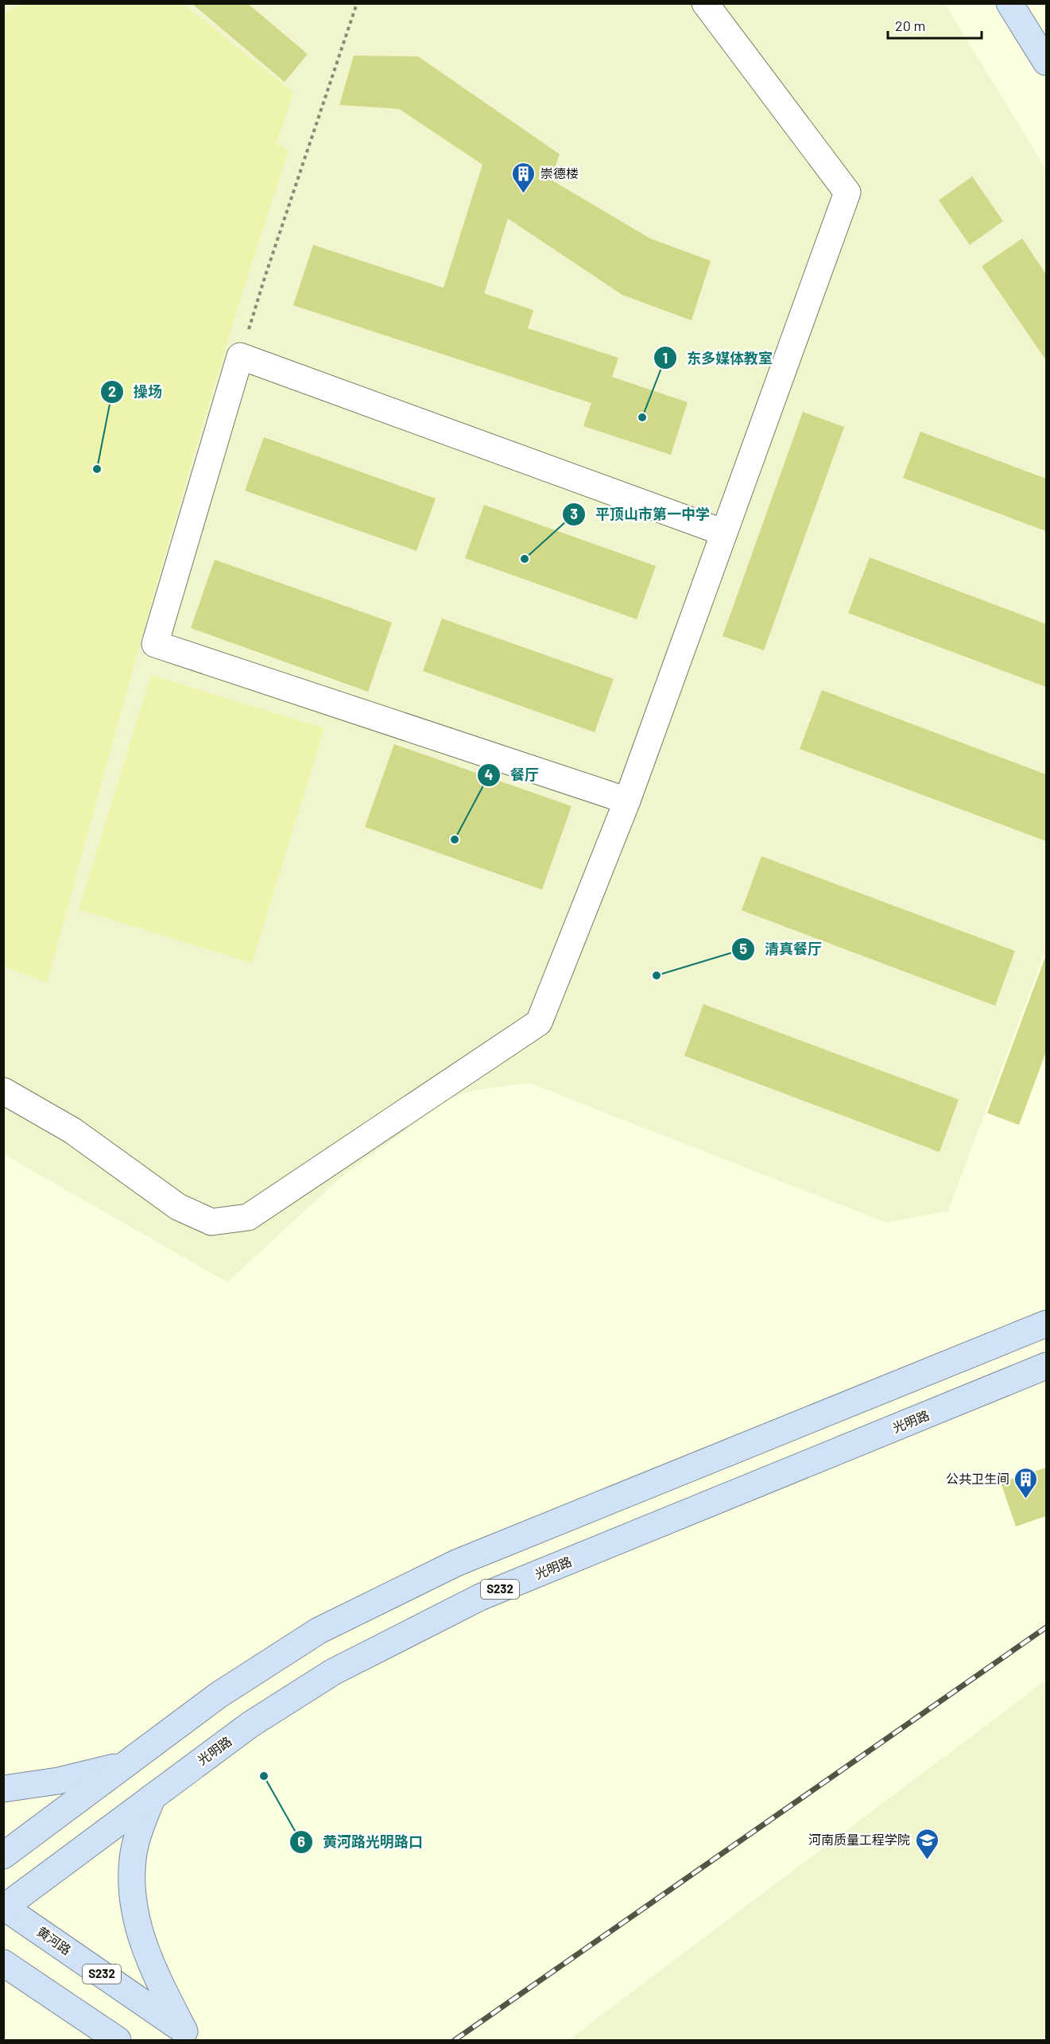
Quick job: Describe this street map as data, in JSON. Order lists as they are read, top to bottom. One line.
{"streets":{"main road":["光明路","S232","黄河路"]},"crossings":[["光明路","黄河路"]],"places":{"building":["崇德楼","公共卫生间"],"other":["东多媒体教室","操场","平顶山市第一中学","餐厅","清真餐厅","黄河路光明路口"],"school or university":["河南质量工程学院"]},"scale_bar":"20 m"}
